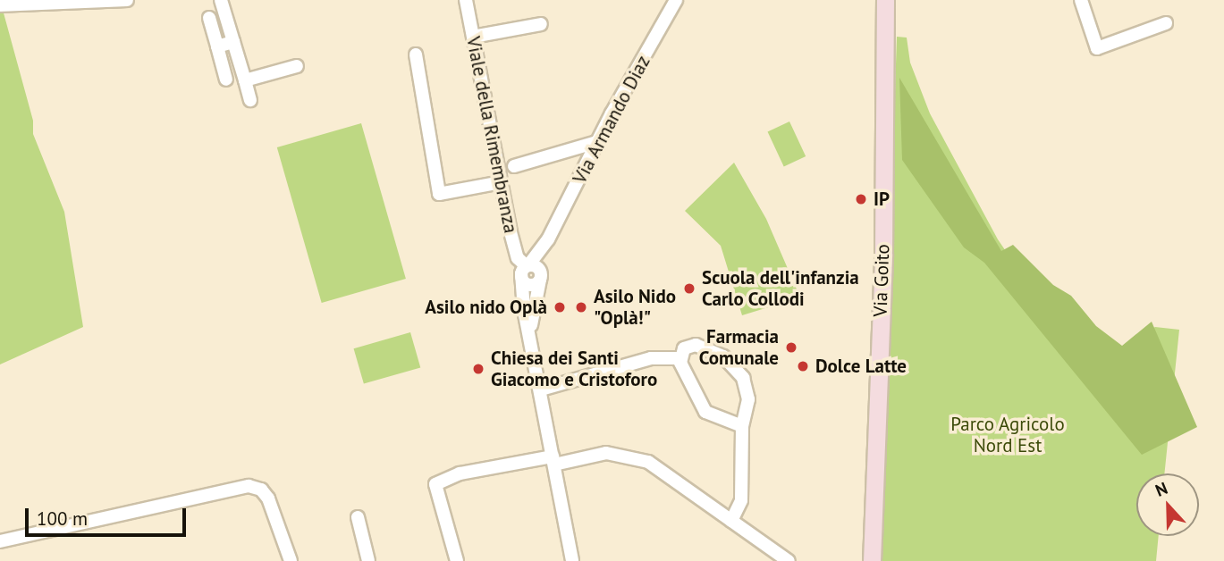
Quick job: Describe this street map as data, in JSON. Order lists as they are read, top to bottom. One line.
{"streets":{"street":["Via Armando Diaz","Viale della Rimembranza","Via Goito"]},"crossings":[["Via Armando Diaz","Viale della Rimembranza"]],"parks":["Parco Agricolo Nord Est"],"places":["IP","Scuola dell'infanzia Carlo Collodi","Asilo nido Oplà","Asilo Nido \"Oplà!\"","Farmacia Comunale","Dolce Latte","Chiesa dei Santi Giacomo e Cristoforo"],"scale_bar":"100 m","north":"top"}
